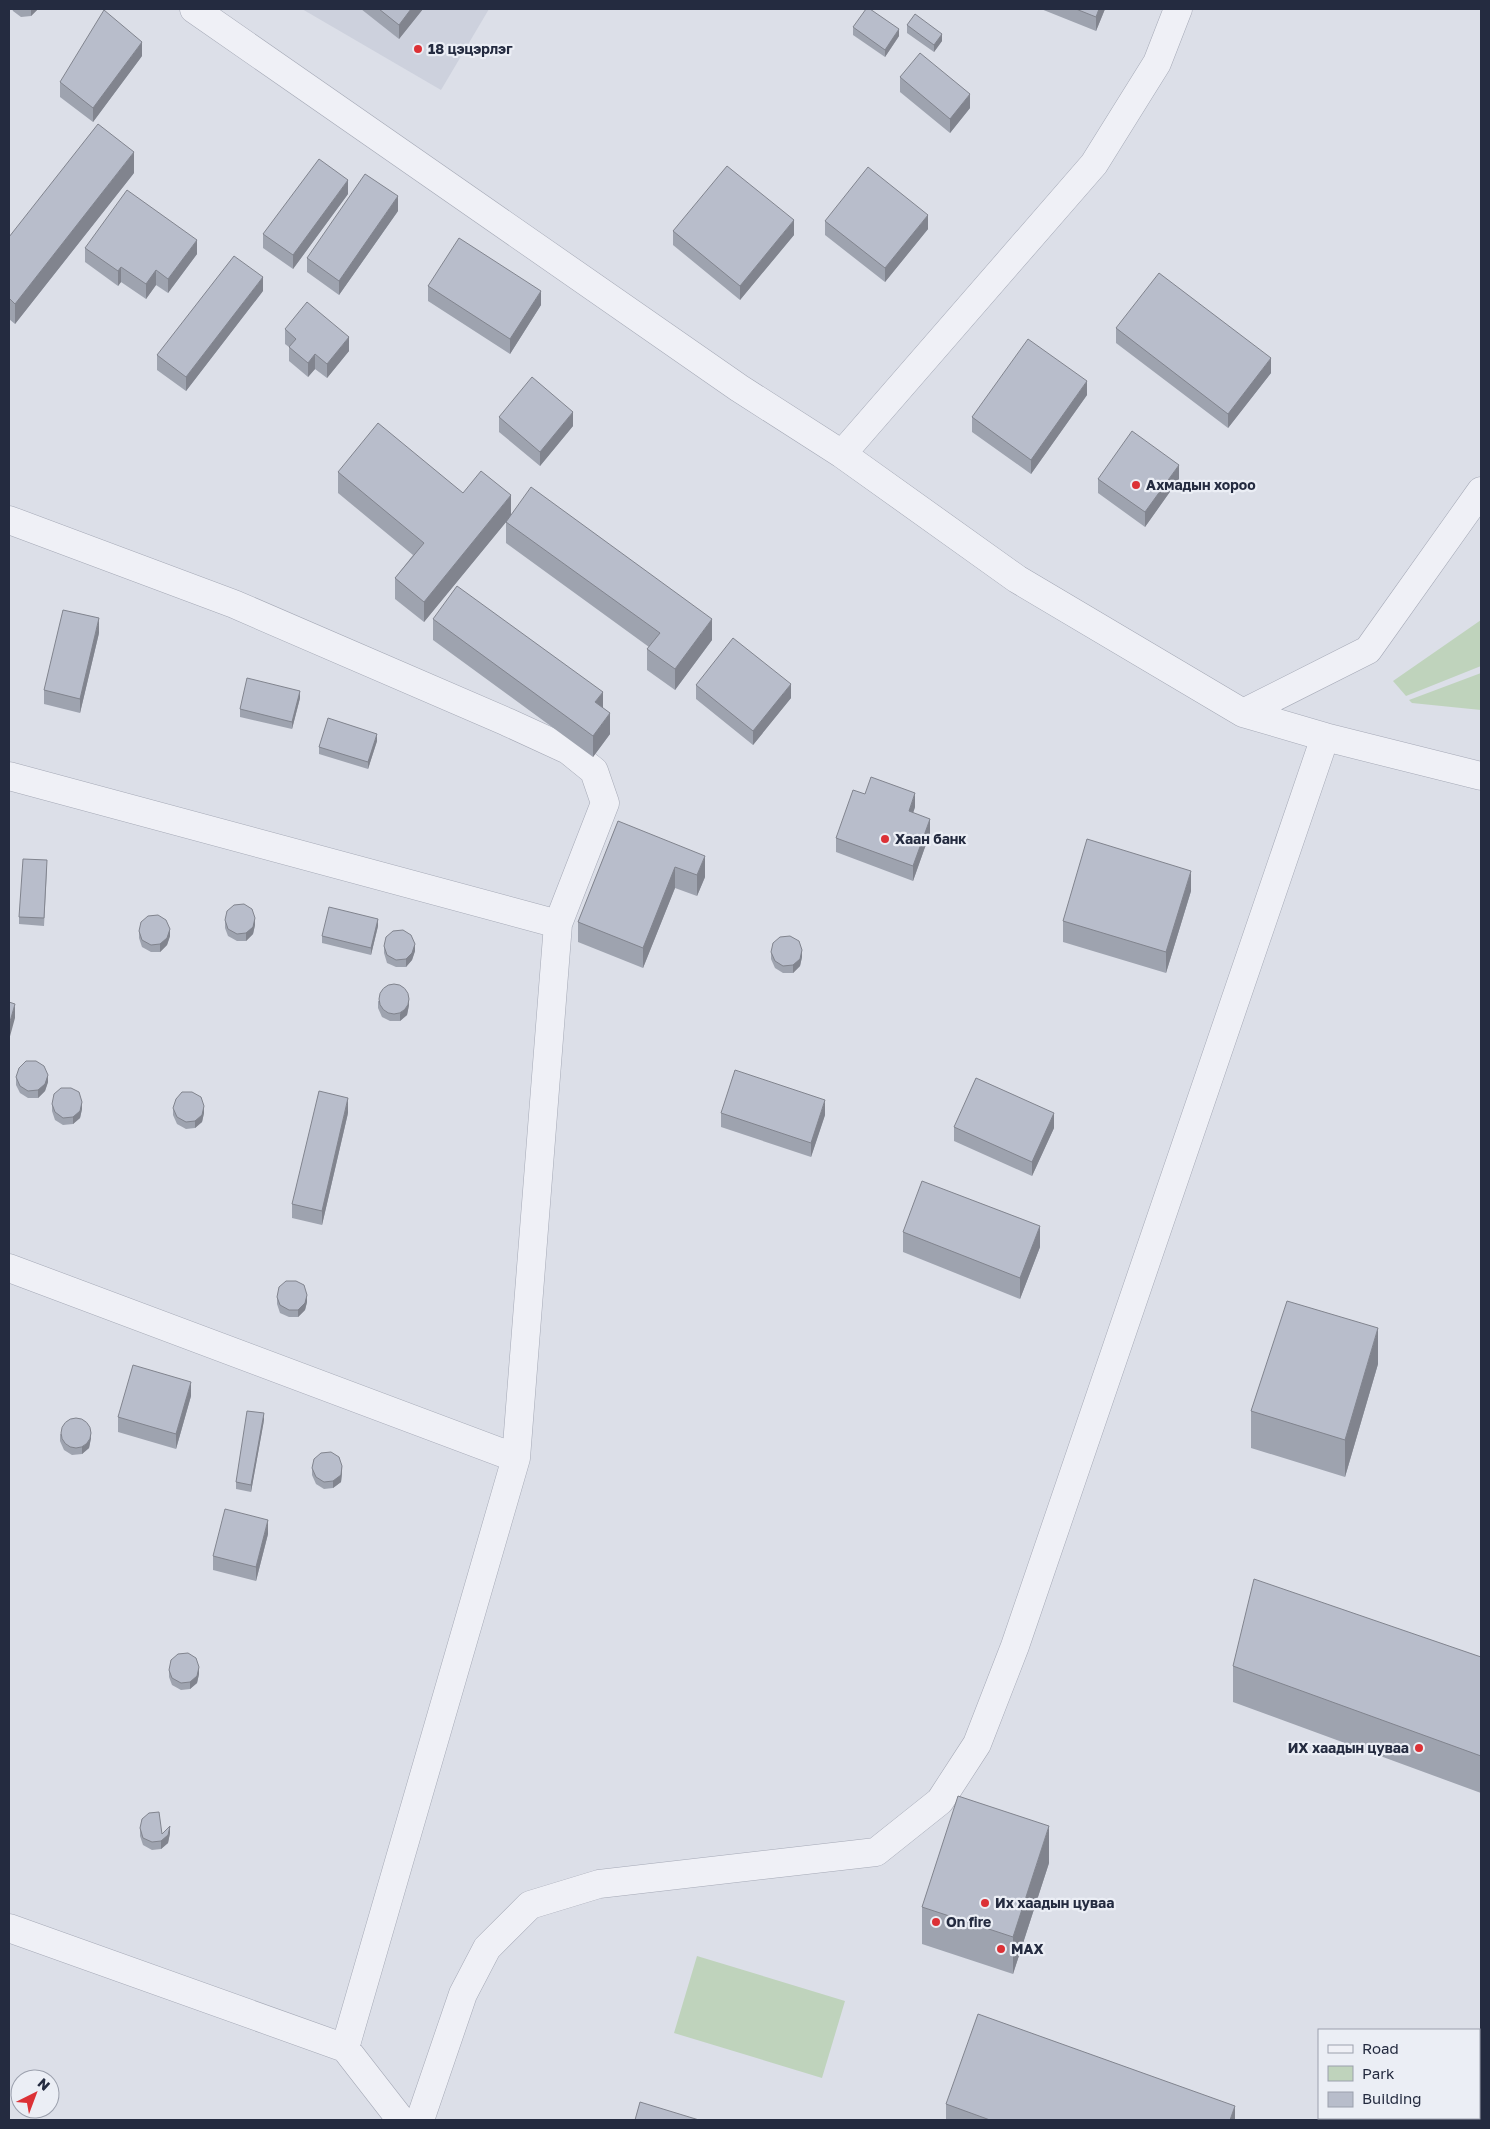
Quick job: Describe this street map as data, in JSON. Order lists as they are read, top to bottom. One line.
{"places":["18 цэцэрлэг","Ахмадын хороо","Хаан банк","ИХ хаадын цуваа","Их хаадын цуваа","On fire","МАХ"],"legend":["Road","Park","Building"],"north":"top right"}
